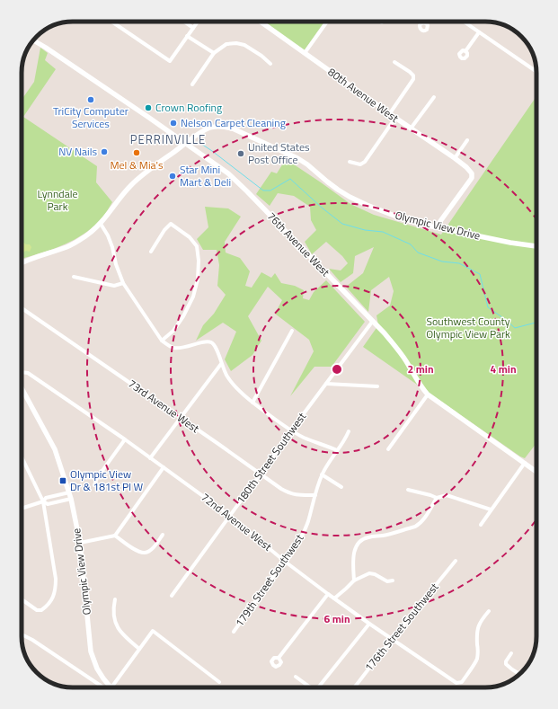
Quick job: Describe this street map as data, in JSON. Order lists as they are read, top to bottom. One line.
{"streets":{"street":["80th Avenue West","Olympic View Drive","76th Avenue West","73rd Avenue West","180th Street Southwest","72nd Avenue West","179th Street Southwest","176th Street Southwest"]},"crossings":[["80th Avenue West","Olympic View Drive"],["Olympic View Drive","76th Avenue West"],["76th Avenue West","180th Street Southwest"],["73rd Avenue West","180th Street Southwest"],["73rd Avenue West","179th Street Southwest"],["180th Street Southwest","72nd Avenue West"],["72nd Avenue West","179th Street Southwest"],["72nd Avenue West","176th Street Southwest"]],"districts":["PERRINVILLE"],"parks":["Lynndale Park","Southwest County Olympic View Park"],"places":{"other":["TriCity Computer Services","Crown Roofing","Nelson Carpet Cleaning","NV Nails","Mel & Mia's","United States Post Office","Star Mini Mart & Deli"],"transit":["Olympic View Dr & 181st Pl W"]},"rings":["2 min","4 min","6 min"]}
